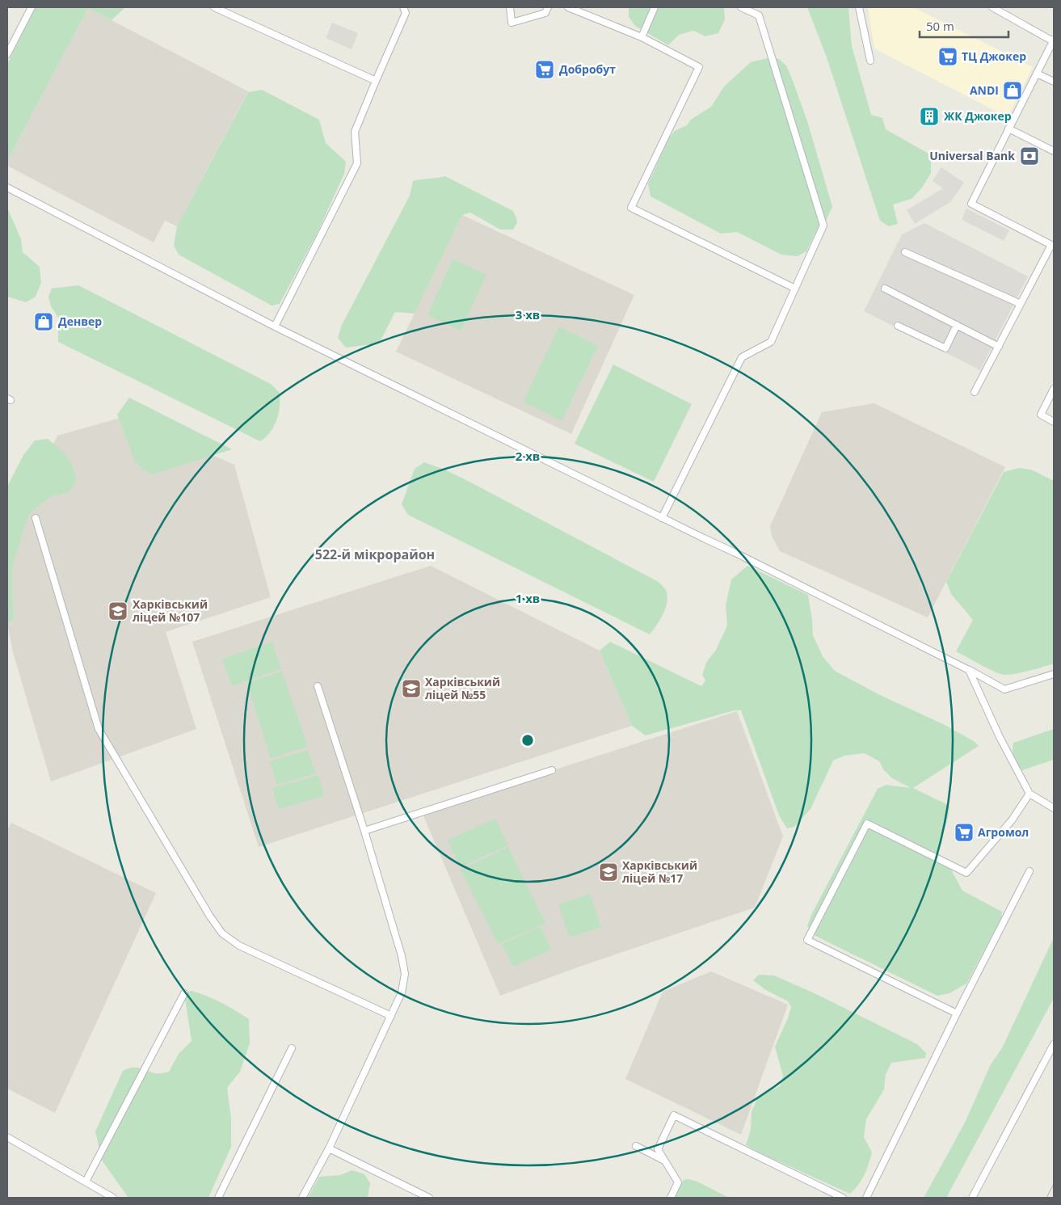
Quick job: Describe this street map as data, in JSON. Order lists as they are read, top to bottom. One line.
{"districts":["522-й мікрорайон"],"places":{"supermarket":["ТЦ Джокер","Добробут","Агромол"],"shop":["ANDI","Денвер"],"building":["ЖК Джокер"],"bank":["Universal Bank"],"school or university":["Харківський ліцей №107","Харківський ліцей №55","Харківський ліцей №17"]},"scale_bar":"50 m","rings":["3 хв","2 хв","1 хв"]}
